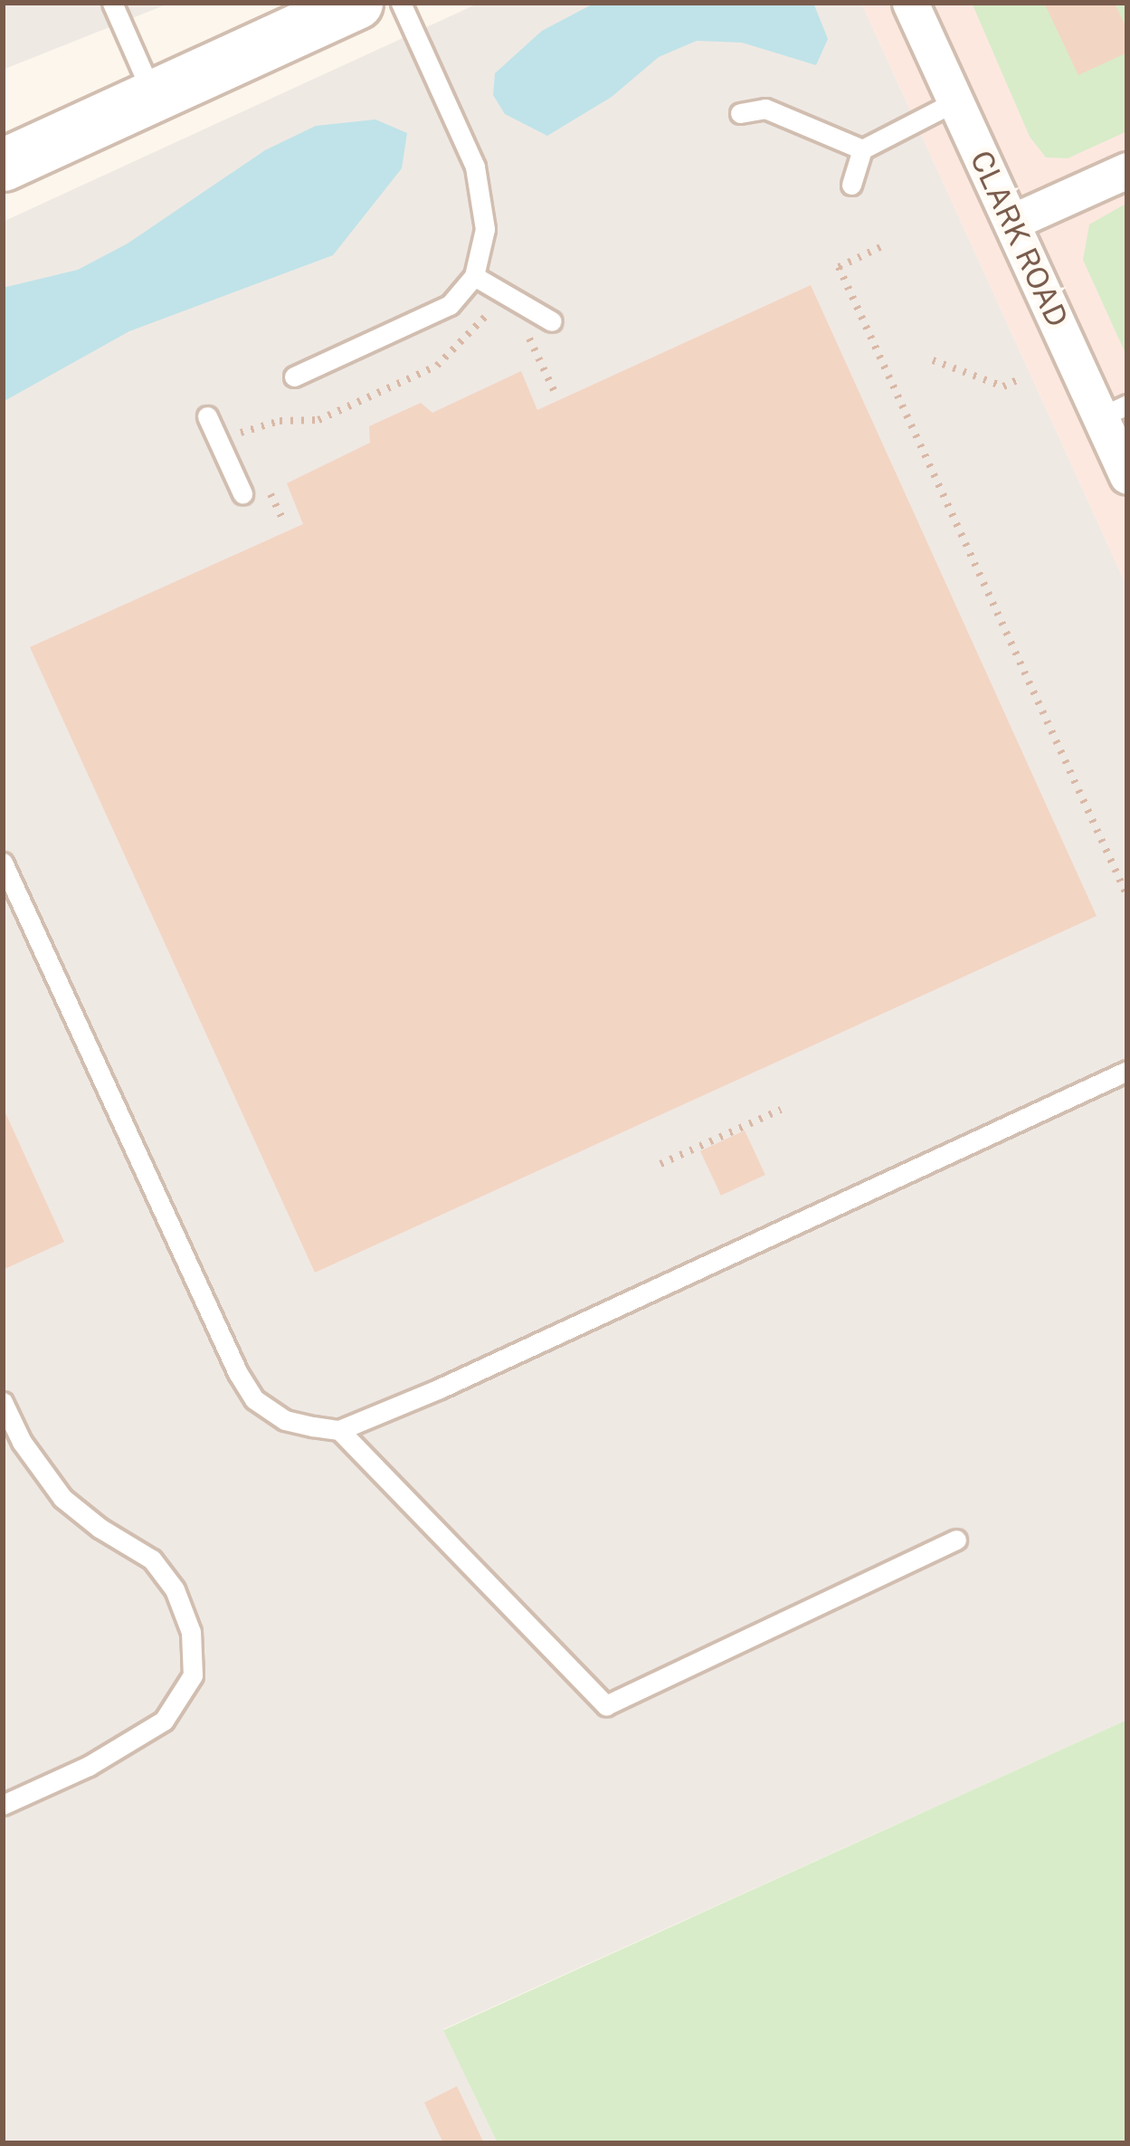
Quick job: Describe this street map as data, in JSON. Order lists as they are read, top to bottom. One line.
{"streets":{"street":["CLARK ROAD"]}}
